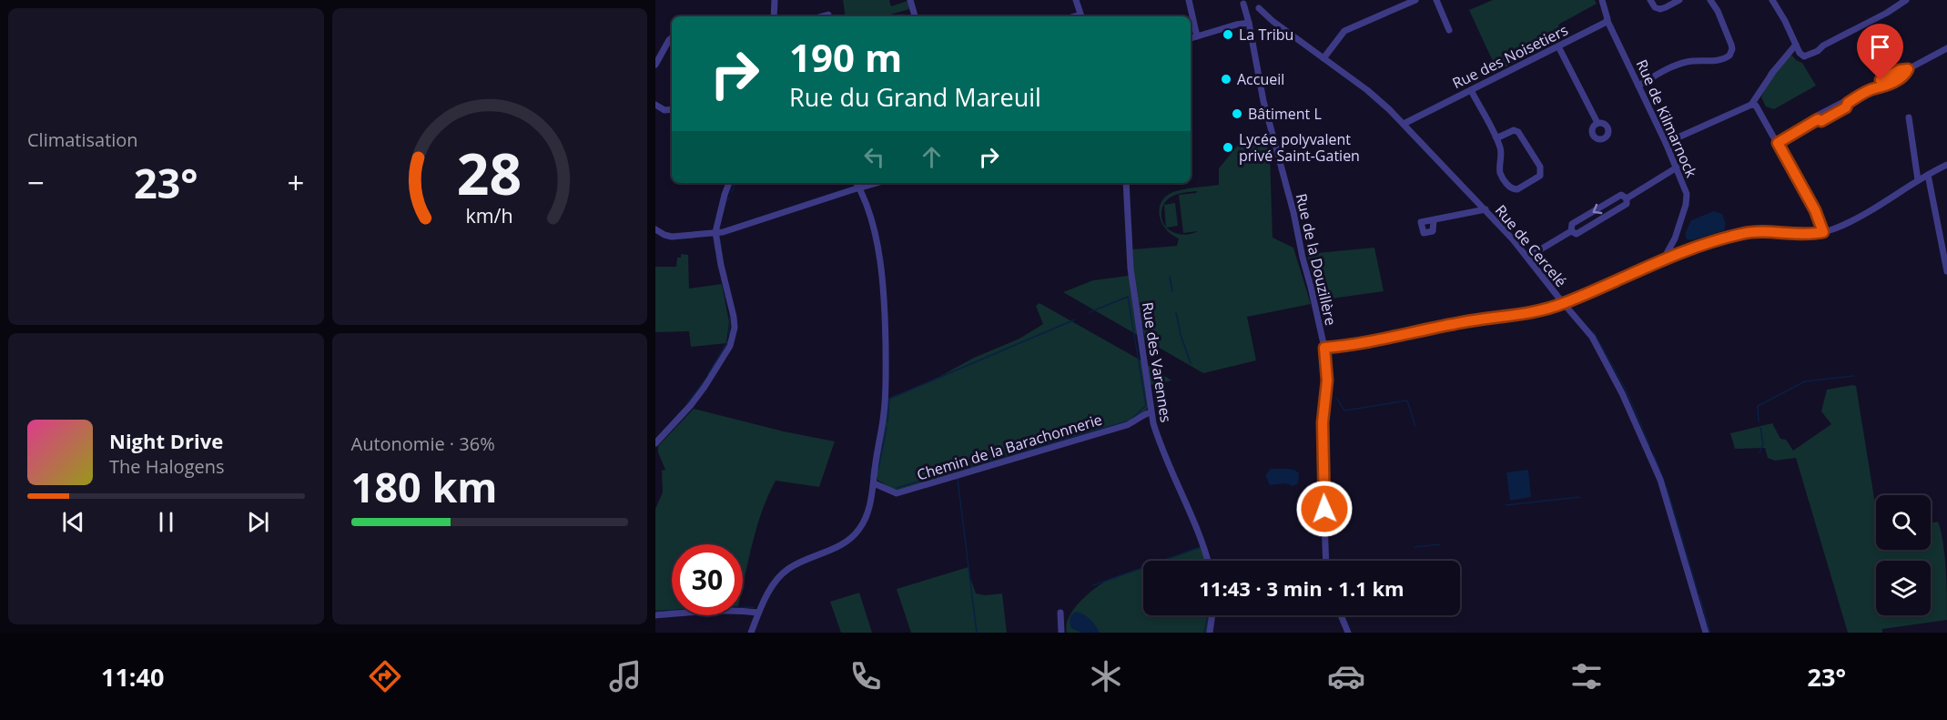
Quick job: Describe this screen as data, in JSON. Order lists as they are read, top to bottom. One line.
{"streets":{"street":["Rue des Noisetiers","Rue de Kilmarnock","Rue de Cercelé","Rue de la Douzillère","Rue des Varennes","Chemin de la Barachonnerie"]},"crossings":[["Rue des Noisetiers","Rue de Kilmarnock"],["Rue des Noisetiers","Rue de Cercelé"],["Rue des Varennes","Chemin de la Barachonnerie"]],"places":["La Tribu","Accueil","Bâtiment L","Lycée polyvalent privé Saint-Gatien"],"page":{"tile":["Climatisation",["Autonomie · 36%","180 km"]],"turn":["190 m","Rue du Grand Mareuil"],"heat":["−","23°","+"],"song":["Night Drive","The Halogens"],"limit":"30","trip":"11:43 · 3 min · 1.1 km","tabs":["11:40","23°"],"gauge":["28","km/h"]}}
